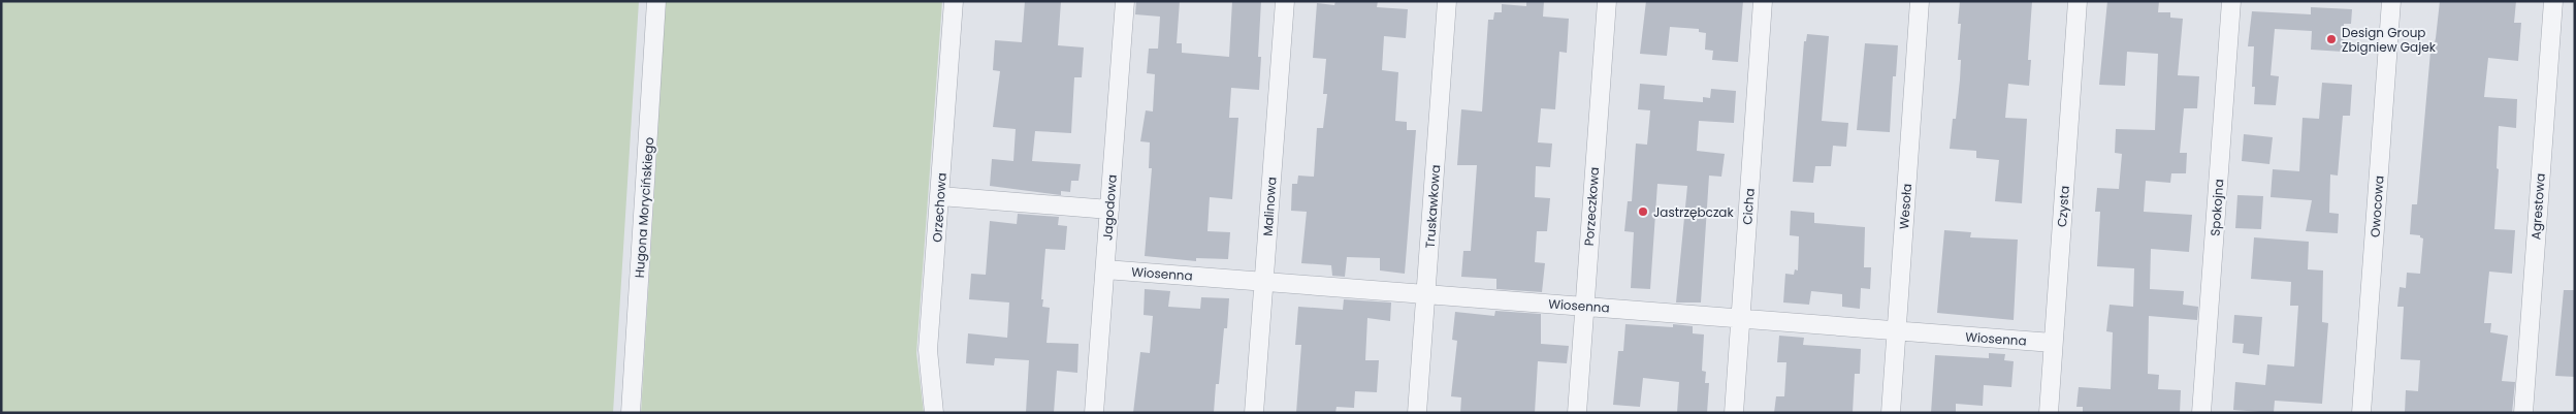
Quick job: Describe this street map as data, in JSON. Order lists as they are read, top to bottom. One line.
{"streets":{"street":["Malinowa","Truskawkowa","Porzeczkowa","Cicha","Wesoła","Czysta","Owocowa","Agrestowa","Hugona Morycińskiego","Orzechowa","Jagodowa","Spokojna","Wiosenna"]},"crossings":[["Malinowa","Wiosenna"],["Truskawkowa","Wiosenna"],["Porzeczkowa","Wiosenna"],["Cicha","Wiosenna"],["Wesoła","Wiosenna"],["Czysta","Wiosenna"],["Jagodowa","Wiosenna"]],"places":["Design Group Zbigniew Gajek","Jastrzębczak"]}
